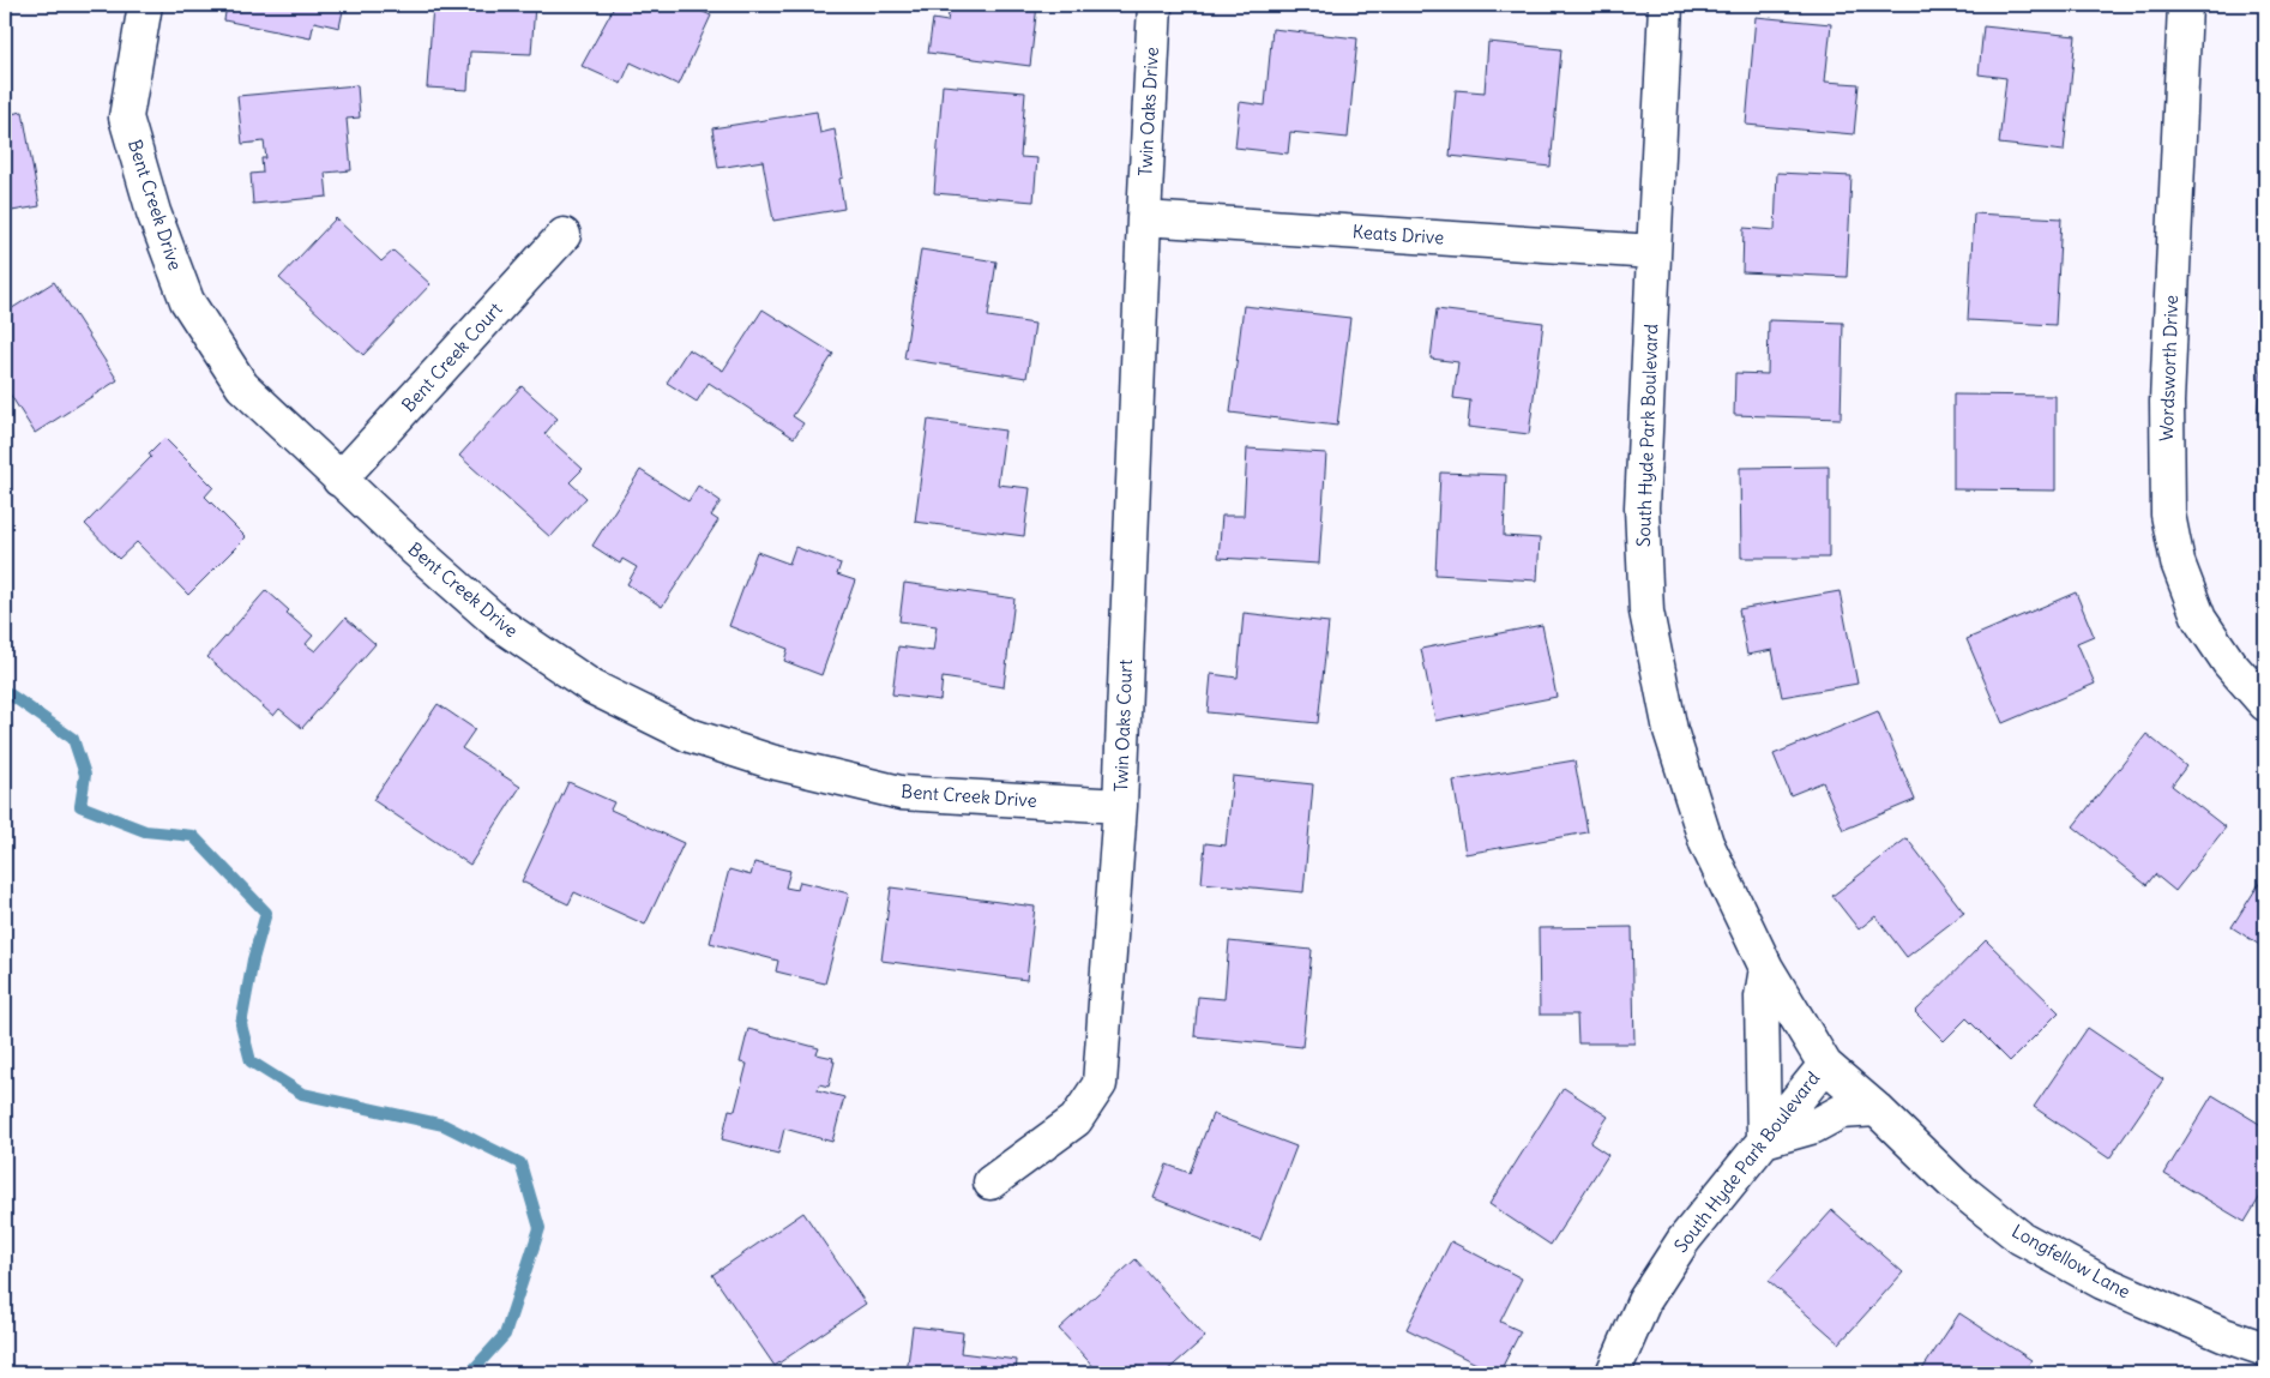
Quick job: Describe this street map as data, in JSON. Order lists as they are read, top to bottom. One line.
{"streets":{"street":["Twin Oaks Drive","Bent Creek Drive","Keats Drive","Bent Creek Court","Wordsworth Drive","South Hyde Park Boulevard","Twin Oaks Court","Longfellow Lane"]},"crossings":[["Twin Oaks Drive","Keats Drive"],["Twin Oaks Drive","Twin Oaks Court"],["Bent Creek Drive","Bent Creek Court"],["Bent Creek Drive","Twin Oaks Court"],["Keats Drive","South Hyde Park Boulevard"],["Keats Drive","Twin Oaks Court"],["South Hyde Park Boulevard","Longfellow Lane"]]}
